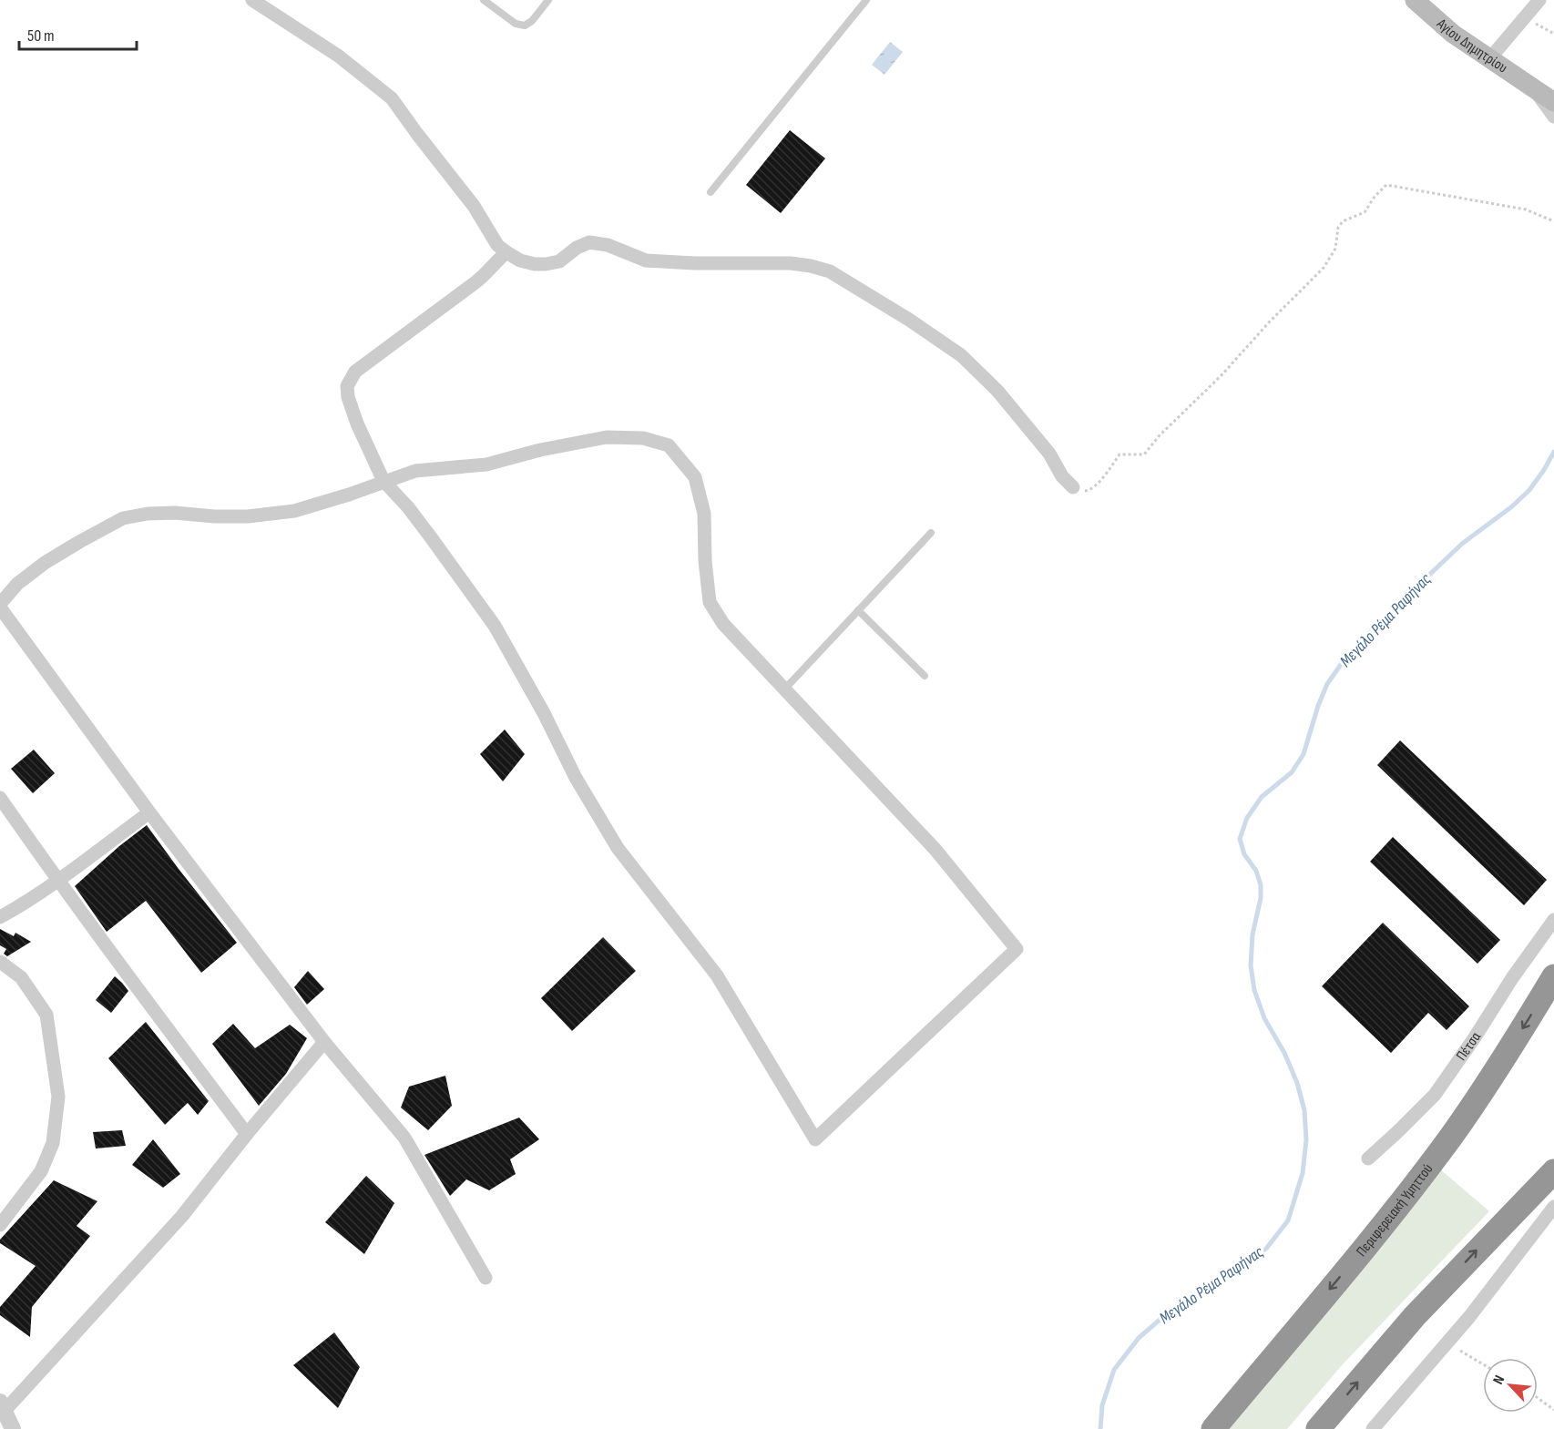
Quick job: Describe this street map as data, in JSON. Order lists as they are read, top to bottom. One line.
{"streets":{"highway":["Περιφερειακή Υμηττού"],"main road":["Αγίου Δημητρίου"],"street":["Πέτσα"]},"water":["Μεγάλο Ρέμα Ραφήνας"],"scale_bar":"50 m","north":"top left"}
